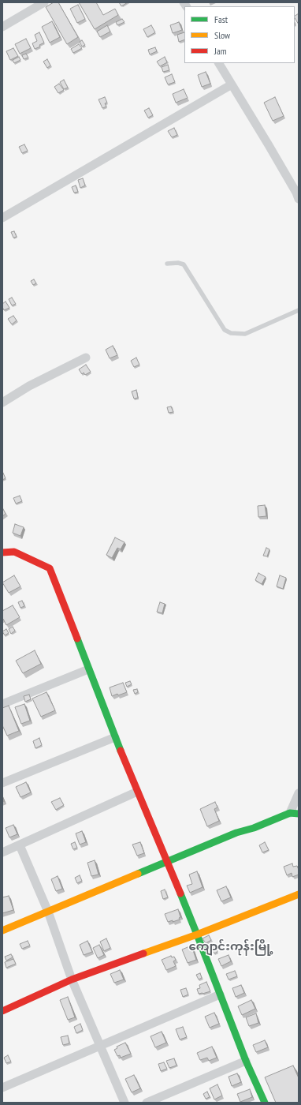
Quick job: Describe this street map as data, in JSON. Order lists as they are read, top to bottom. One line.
{"districts":["ကျောင်းကုန်းမြို့"],"legend":["Fast","Slow","Jam"]}
